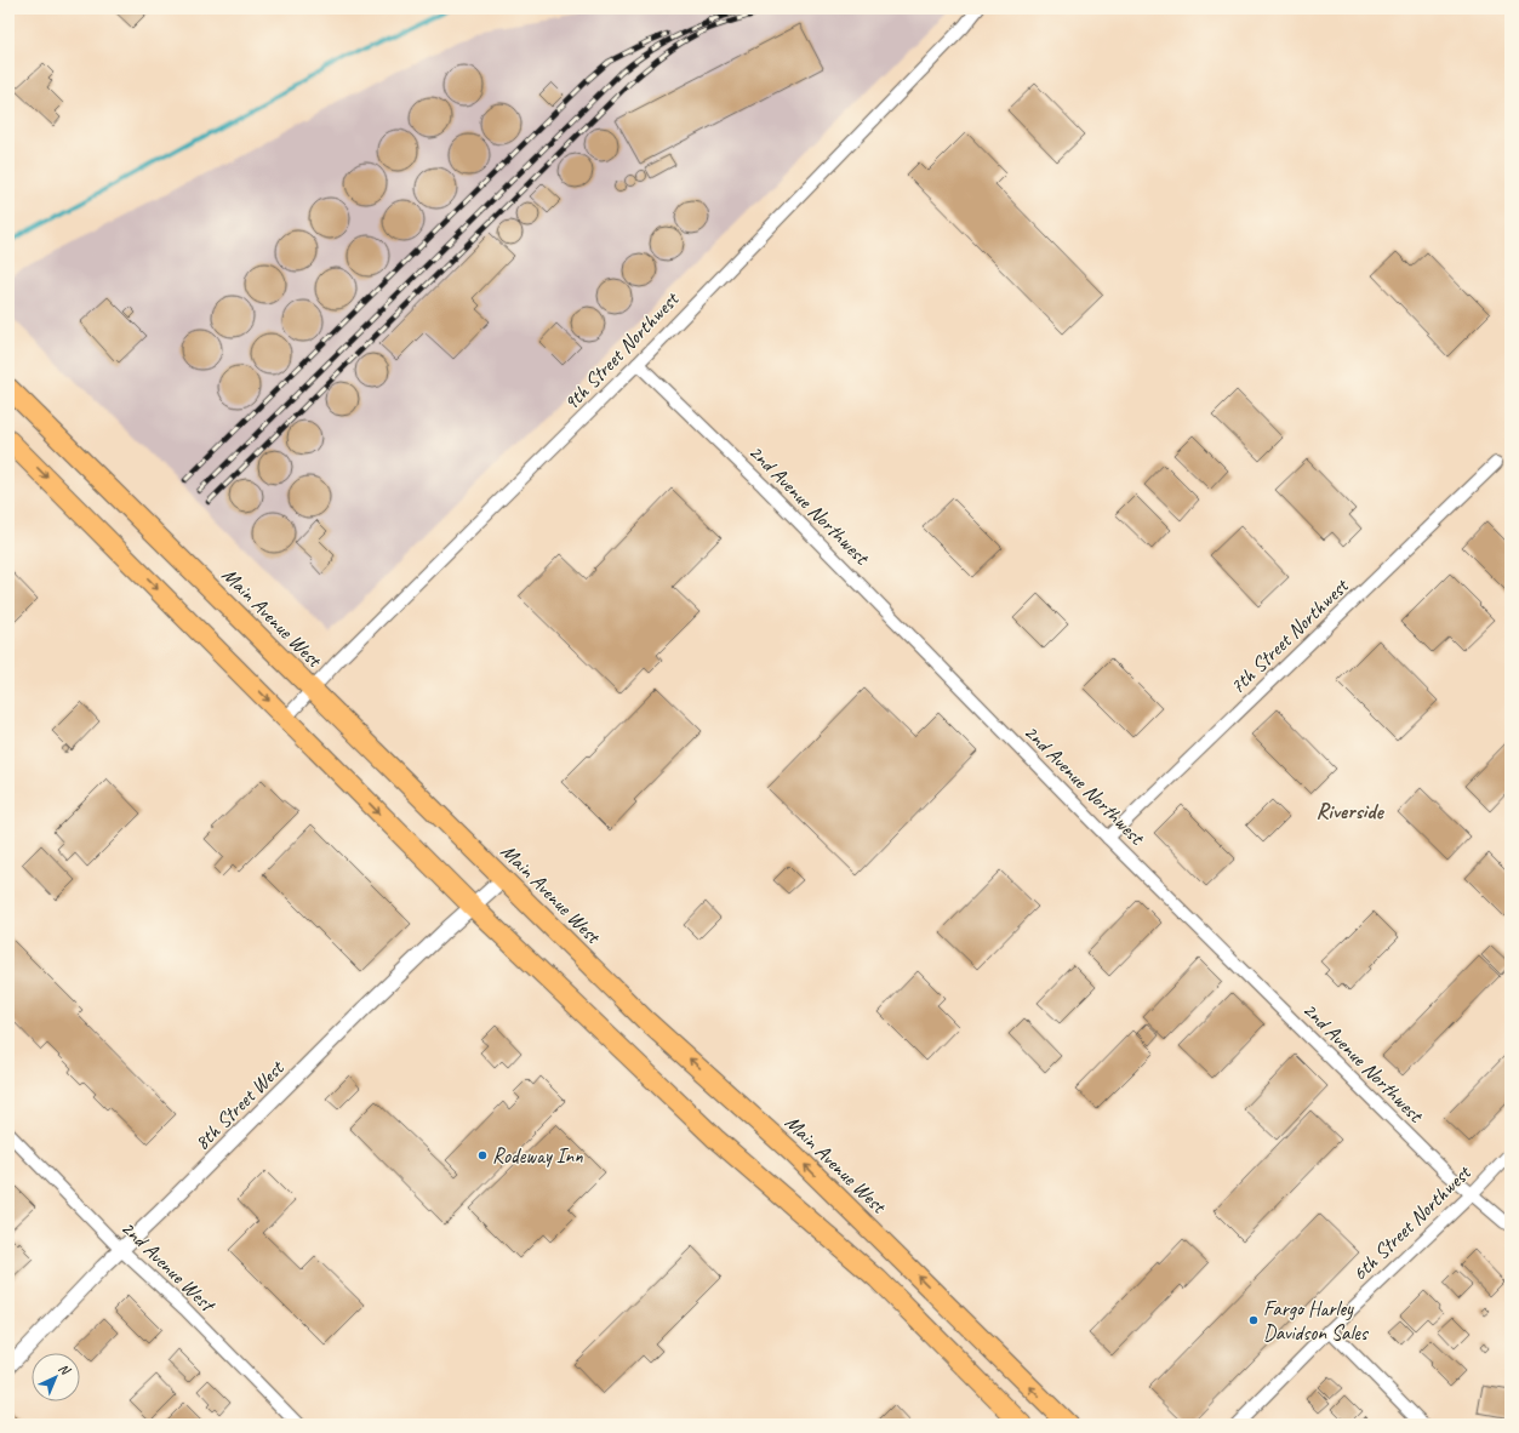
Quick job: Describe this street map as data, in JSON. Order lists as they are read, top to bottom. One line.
{"streets":{"main road":["Main Avenue West"],"street":["9th Street Northwest","2nd Avenue Northwest","7th Street Northwest","8th Street West","6th Street Northwest","2nd Avenue West"]},"crossings":[["9th Street Northwest","2nd Avenue Northwest"],["9th Street Northwest","Main Avenue West"],["2nd Avenue Northwest","7th Street Northwest"],["2nd Avenue Northwest","6th Street Northwest"],["Main Avenue West","8th Street West"],["8th Street West","2nd Avenue West"]],"districts":["Riverside"],"places":["Rodeway Inn","Fargo Harley Davidson Sales"],"north":"top right"}
